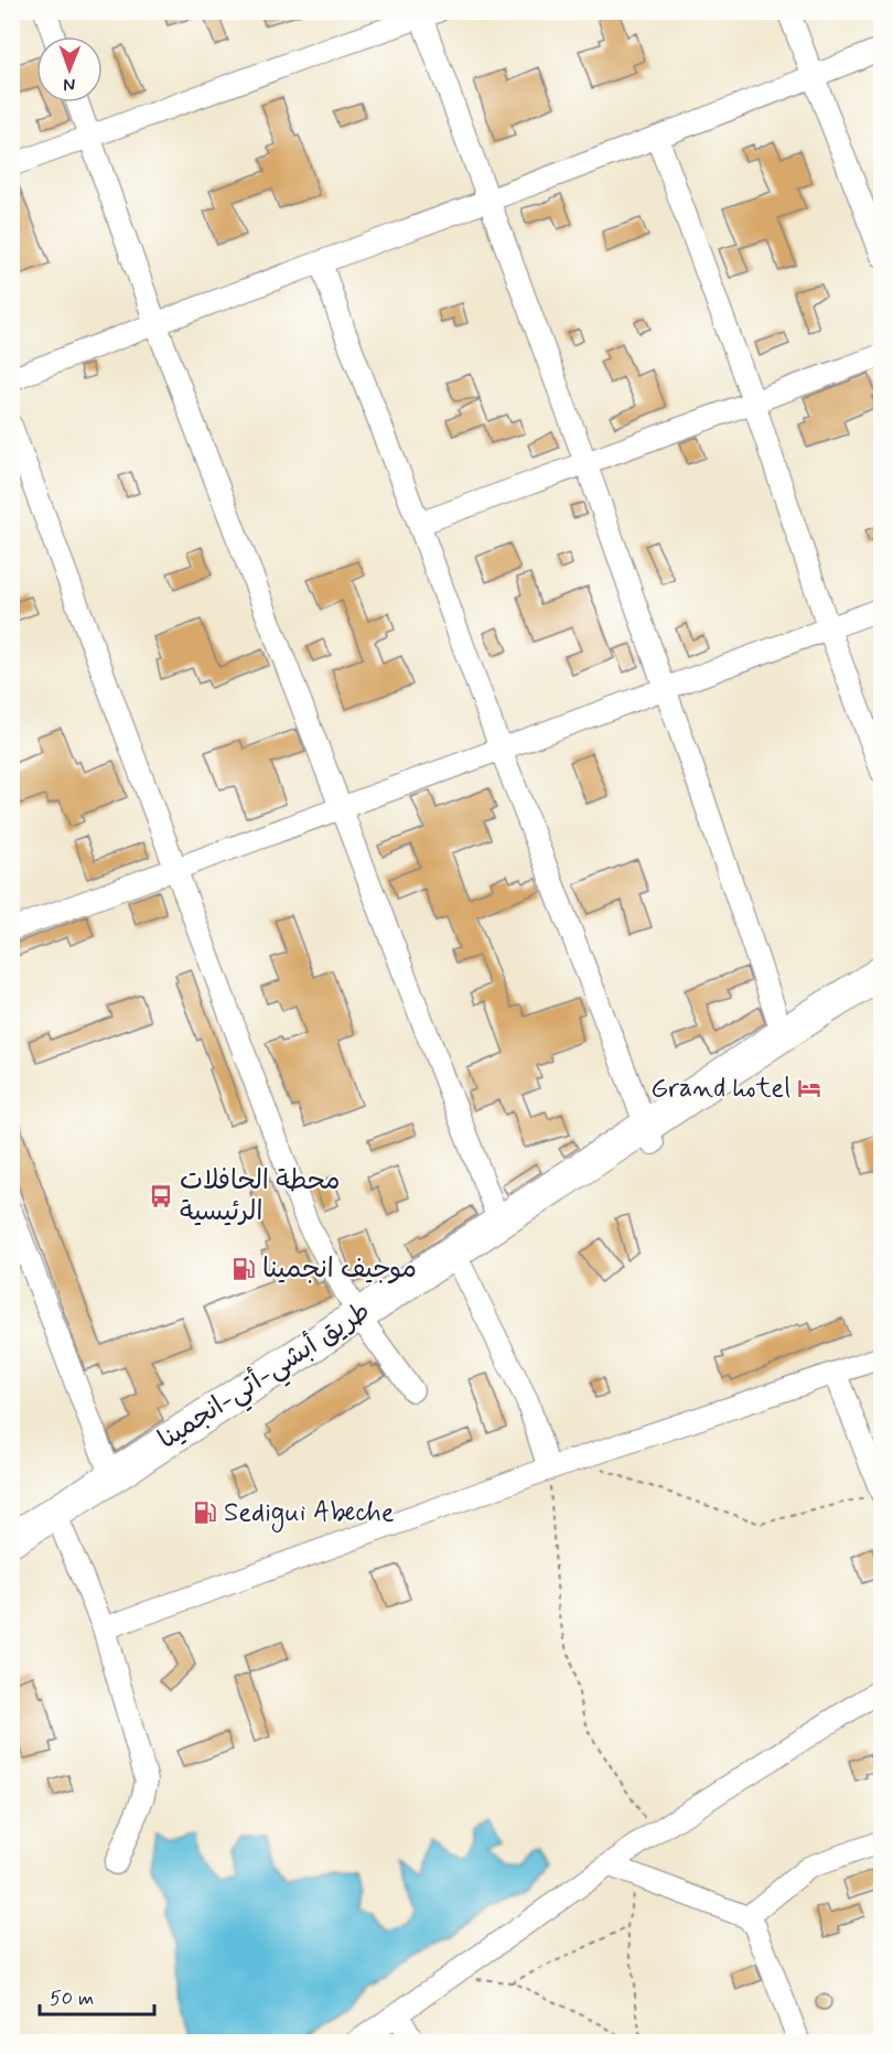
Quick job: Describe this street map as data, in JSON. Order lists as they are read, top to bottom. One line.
{"streets":{"highway":["طريق أبشي-أتي-انجمينا"]},"places":{"hotel":["Grand hotel"],"bus stop":["محطة الحافلات الرئيسية"],"fuel station":["موجيف انجمينا","Sedigui Abeche"]},"scale_bar":"50 m","north":"bottom"}
